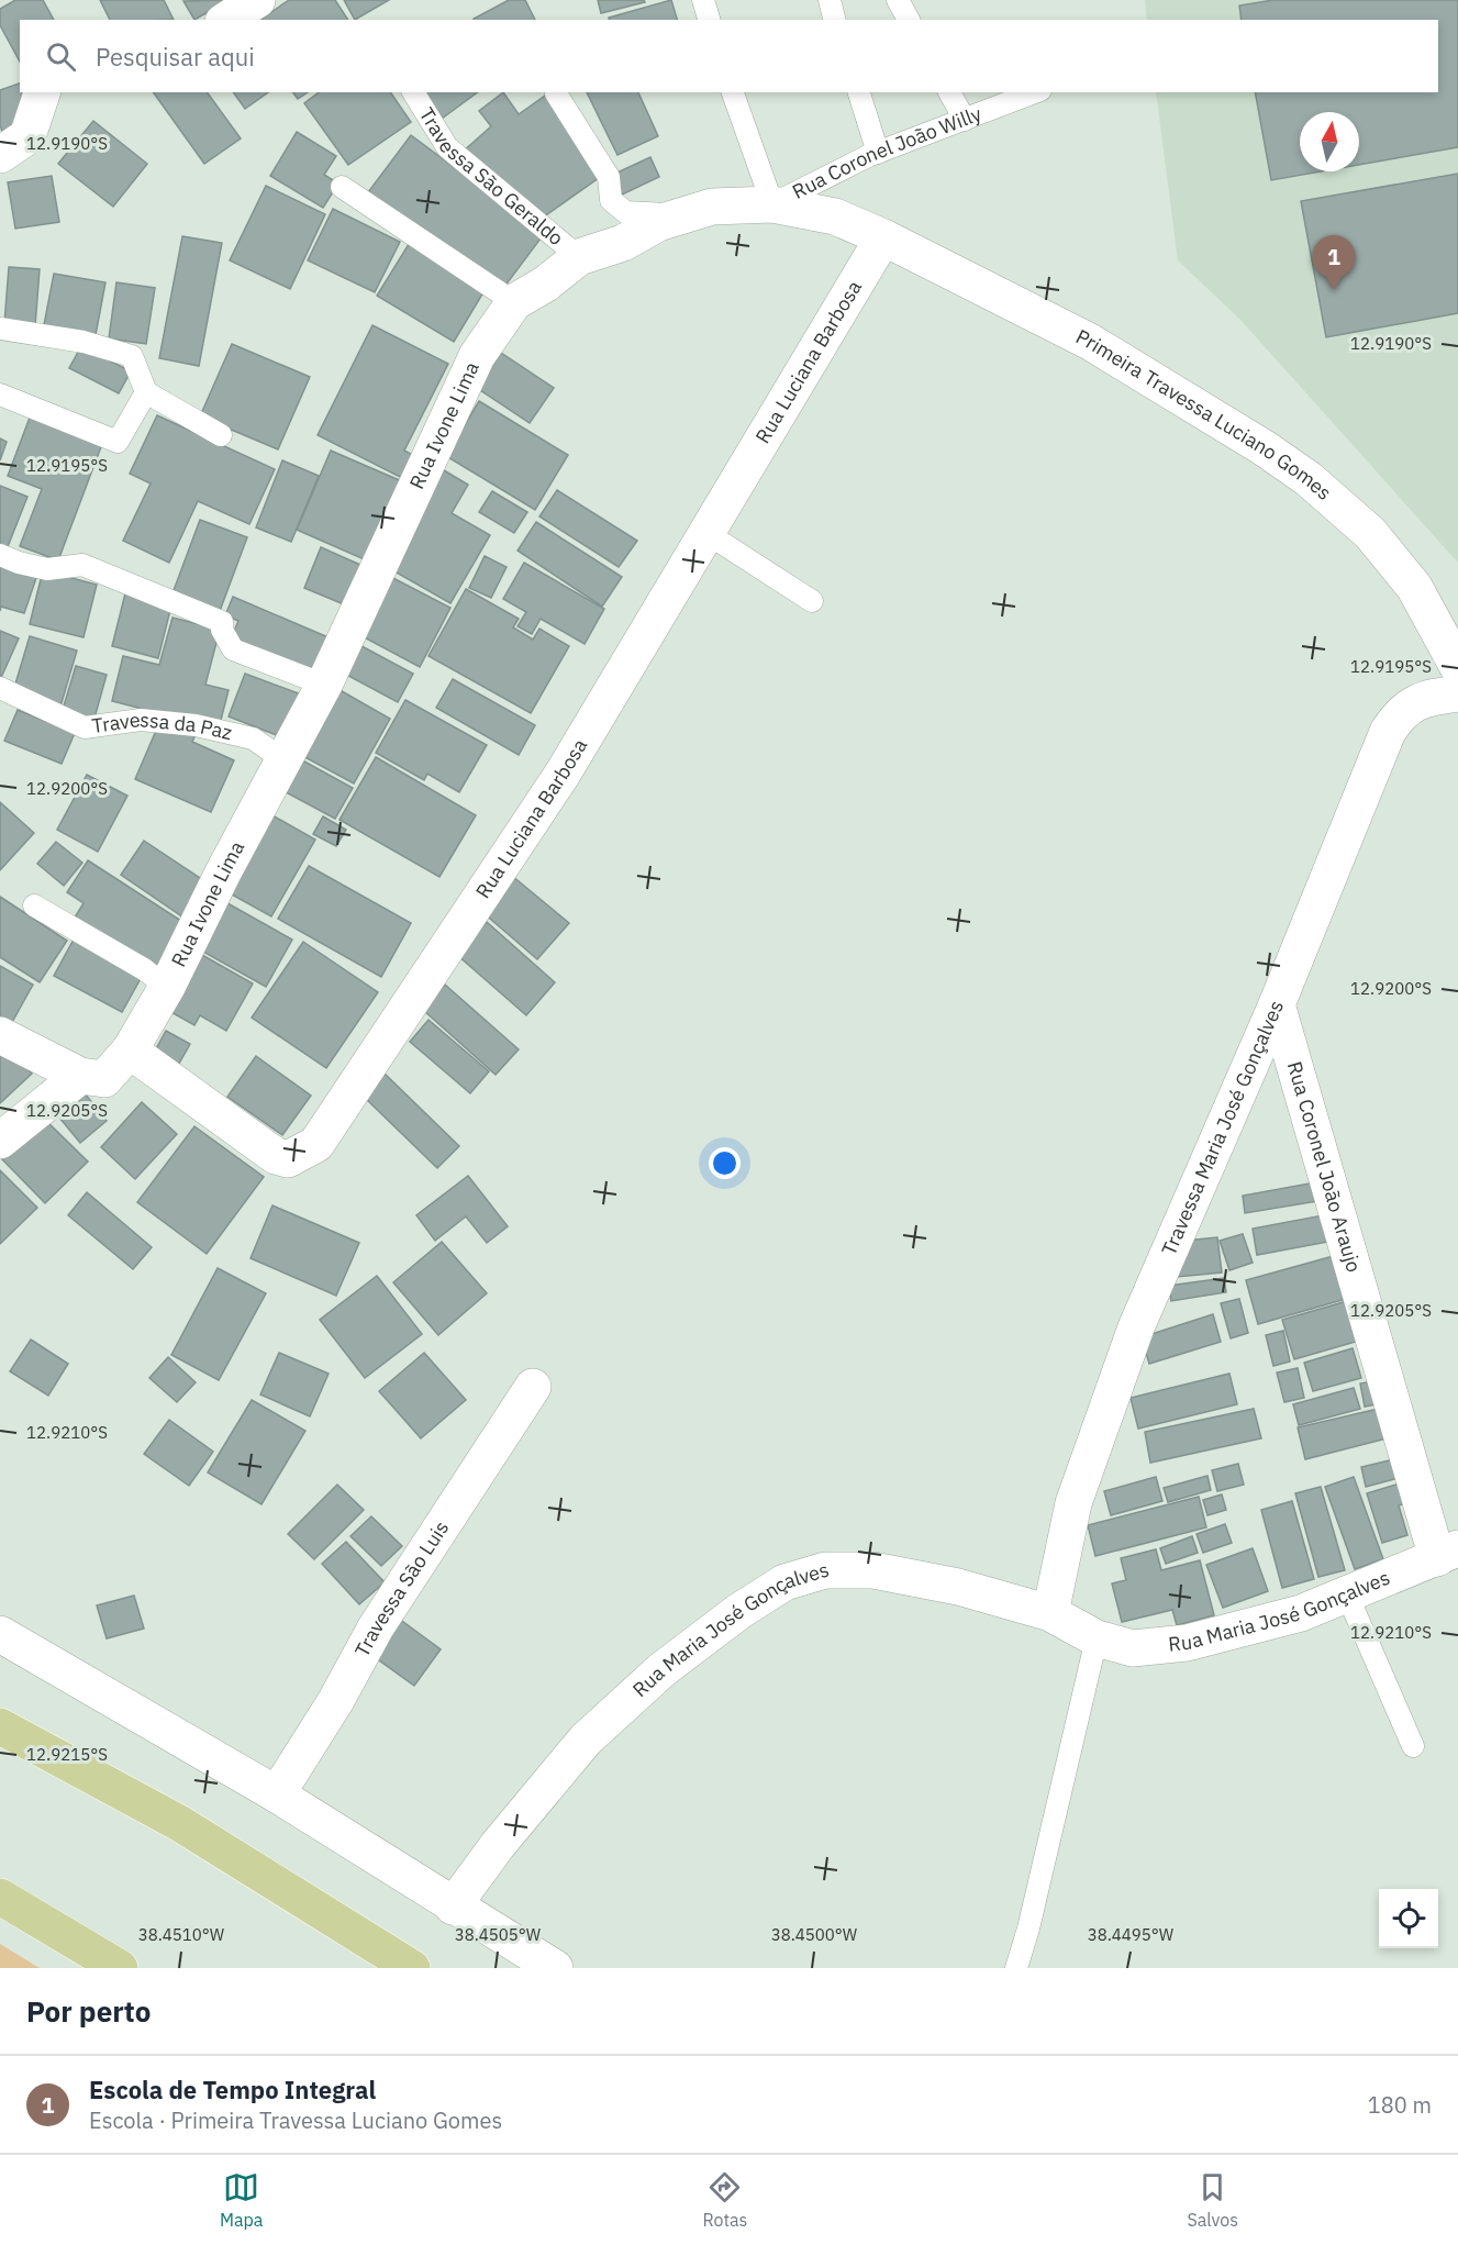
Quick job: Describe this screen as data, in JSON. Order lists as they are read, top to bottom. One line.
{"streets":{"street":["Rua Luciana Barbosa","Primeira Travessa Luciano Gomes","Rua Ivone Lima","Travessa Maria José Gonçalves","Rua Coronel João Araujo","Travessa São Luis","Rua Maria José Gonçalves"],"lane":["Rua Coronel João Willy","Travessa São Geraldo","Travessa da Paz"]},"crossings":[["Rua Coronel João Willy","Rua Ivone Lima"],["Travessa São Geraldo","Rua Ivone Lima"],["Rua Luciana Barbosa","Primeira Travessa Luciano Gomes"],["Rua Luciana Barbosa","Rua Ivone Lima"],["Primeira Travessa Luciano Gomes","Rua Ivone Lima"],["Rua Ivone Lima","Travessa da Paz"],["Travessa Maria José Gonçalves","Rua Coronel João Araujo"],["Travessa Maria José Gonçalves","Rua Maria José Gonçalves"],["Rua Coronel João Araujo","Rua Maria José Gonçalves"]],"north":"top","page":{"search":"Pesquisar aqui","pins":"1","heading":"Por perto","list":[{"mark":"1","name":"Escola de Tempo Integral","note":"Escola · Primeira Travessa Luciano Gomes","value":"180 m"}],"nav":["Mapa","Rotas","Salvos"]},"coordinates":["12.9190°S","12.9195°S","12.9200°S","12.9205°S","12.9210°S","12.9215°S","38.4510°W","38.4505°W","38.4500°W","38.4495°W"]}
